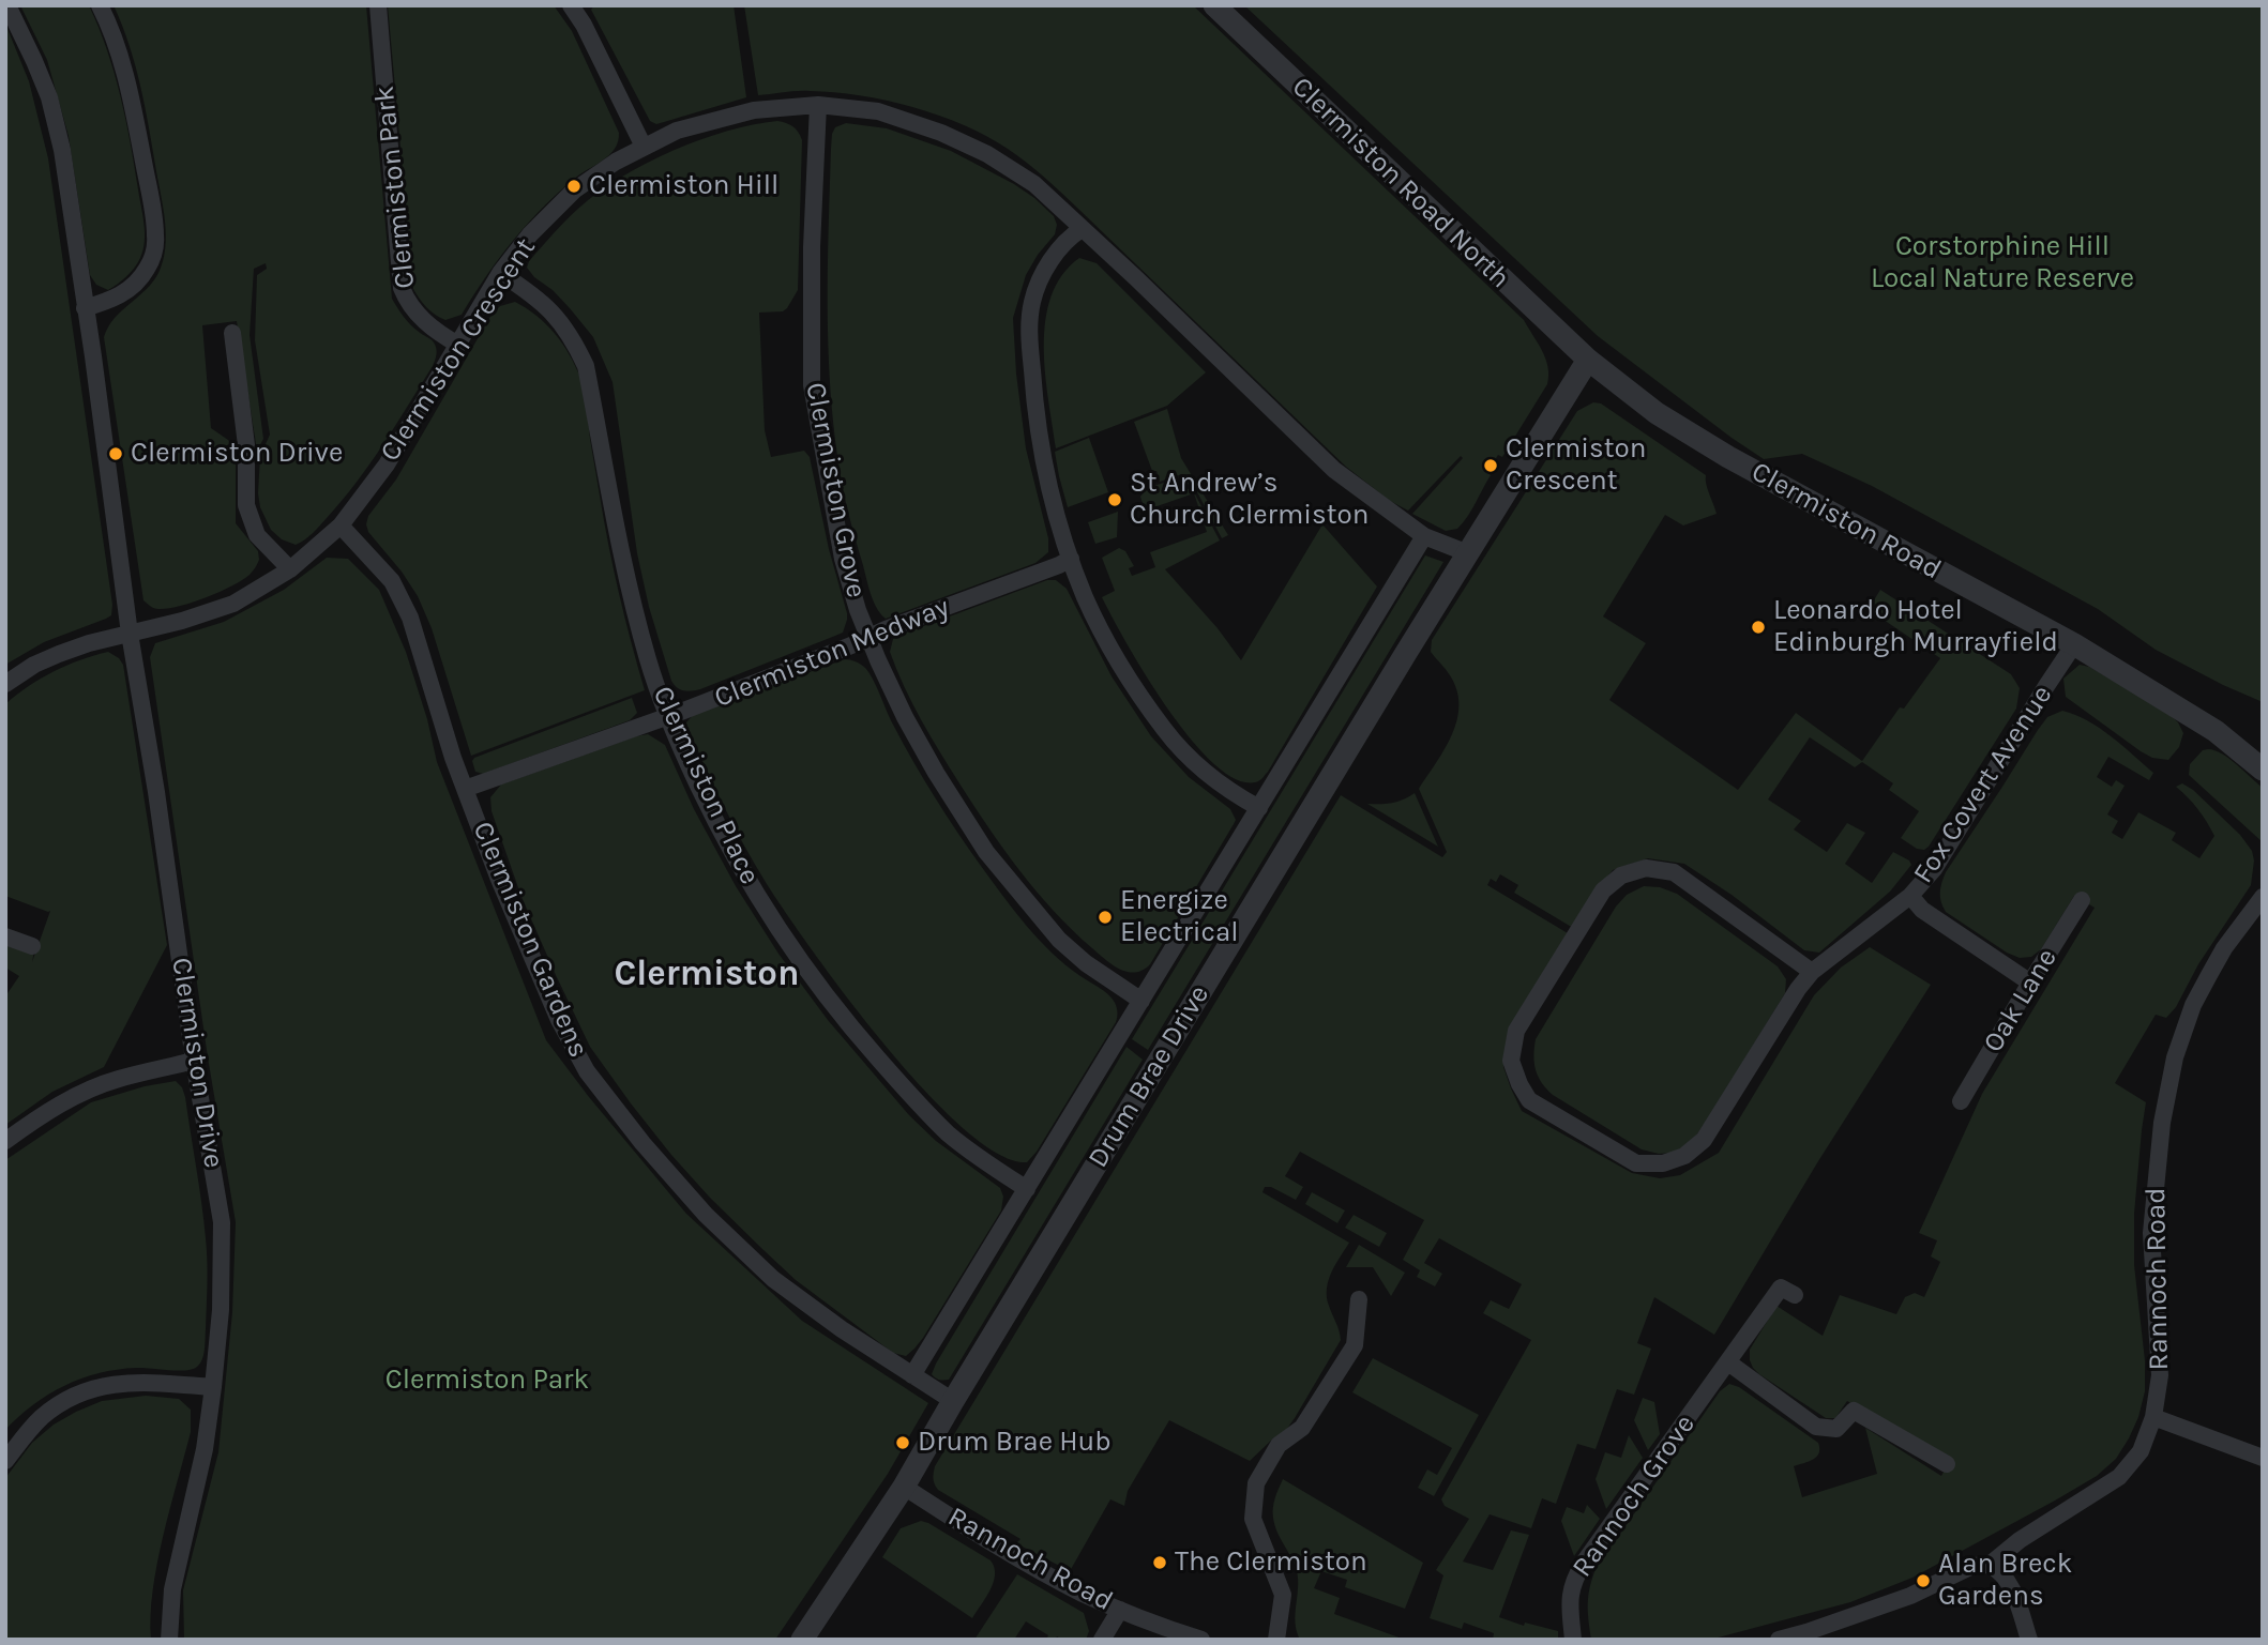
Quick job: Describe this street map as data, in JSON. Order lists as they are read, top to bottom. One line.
{"streets":{"street":["Clermiston Road North","Clermiston Park","Clermiston Crescent","Clermiston Grove","Clermiston Road","Clermiston Medway","Fox Covert Avenue","Clermiston Place","Clermiston Gardens","Oak Lane","Clermiston Drive","Drum Brae Drive","Rannoch Road","Rannoch Grove"]},"crossings":[["Clermiston Road North","Clermiston Road"],["Clermiston Road North","Drum Brae Drive"],["Clermiston Park","Clermiston Crescent"],["Clermiston Crescent","Clermiston Grove"],["Clermiston Crescent","Clermiston Place"],["Clermiston Crescent","Clermiston Gardens"],["Clermiston Crescent","Clermiston Drive"],["Clermiston Crescent","Drum Brae Drive"],["Clermiston Grove","Clermiston Medway"],["Clermiston Grove","Drum Brae Drive"],["Clermiston Road","Fox Covert Avenue"],["Clermiston Road","Drum Brae Drive"],["Clermiston Medway","Clermiston Place"],["Clermiston Medway","Clermiston Gardens"],["Clermiston Place","Drum Brae Drive"],["Clermiston Gardens","Drum Brae Drive"],["Drum Brae Drive","Rannoch Road"]],"districts":["Clermiston"],"parks":["Corstorphine Hill Local Nature Reserve","Clermiston Park"],"places":["Clermiston Hill","Clermiston Drive","Clermiston Crescent","St Andrew’s Church Clermiston","Leonardo Hotel Edinburgh Murrayfield","Energize Electrical","Drum Brae Hub","The Clermiston","Alan Breck Gardens"]}
